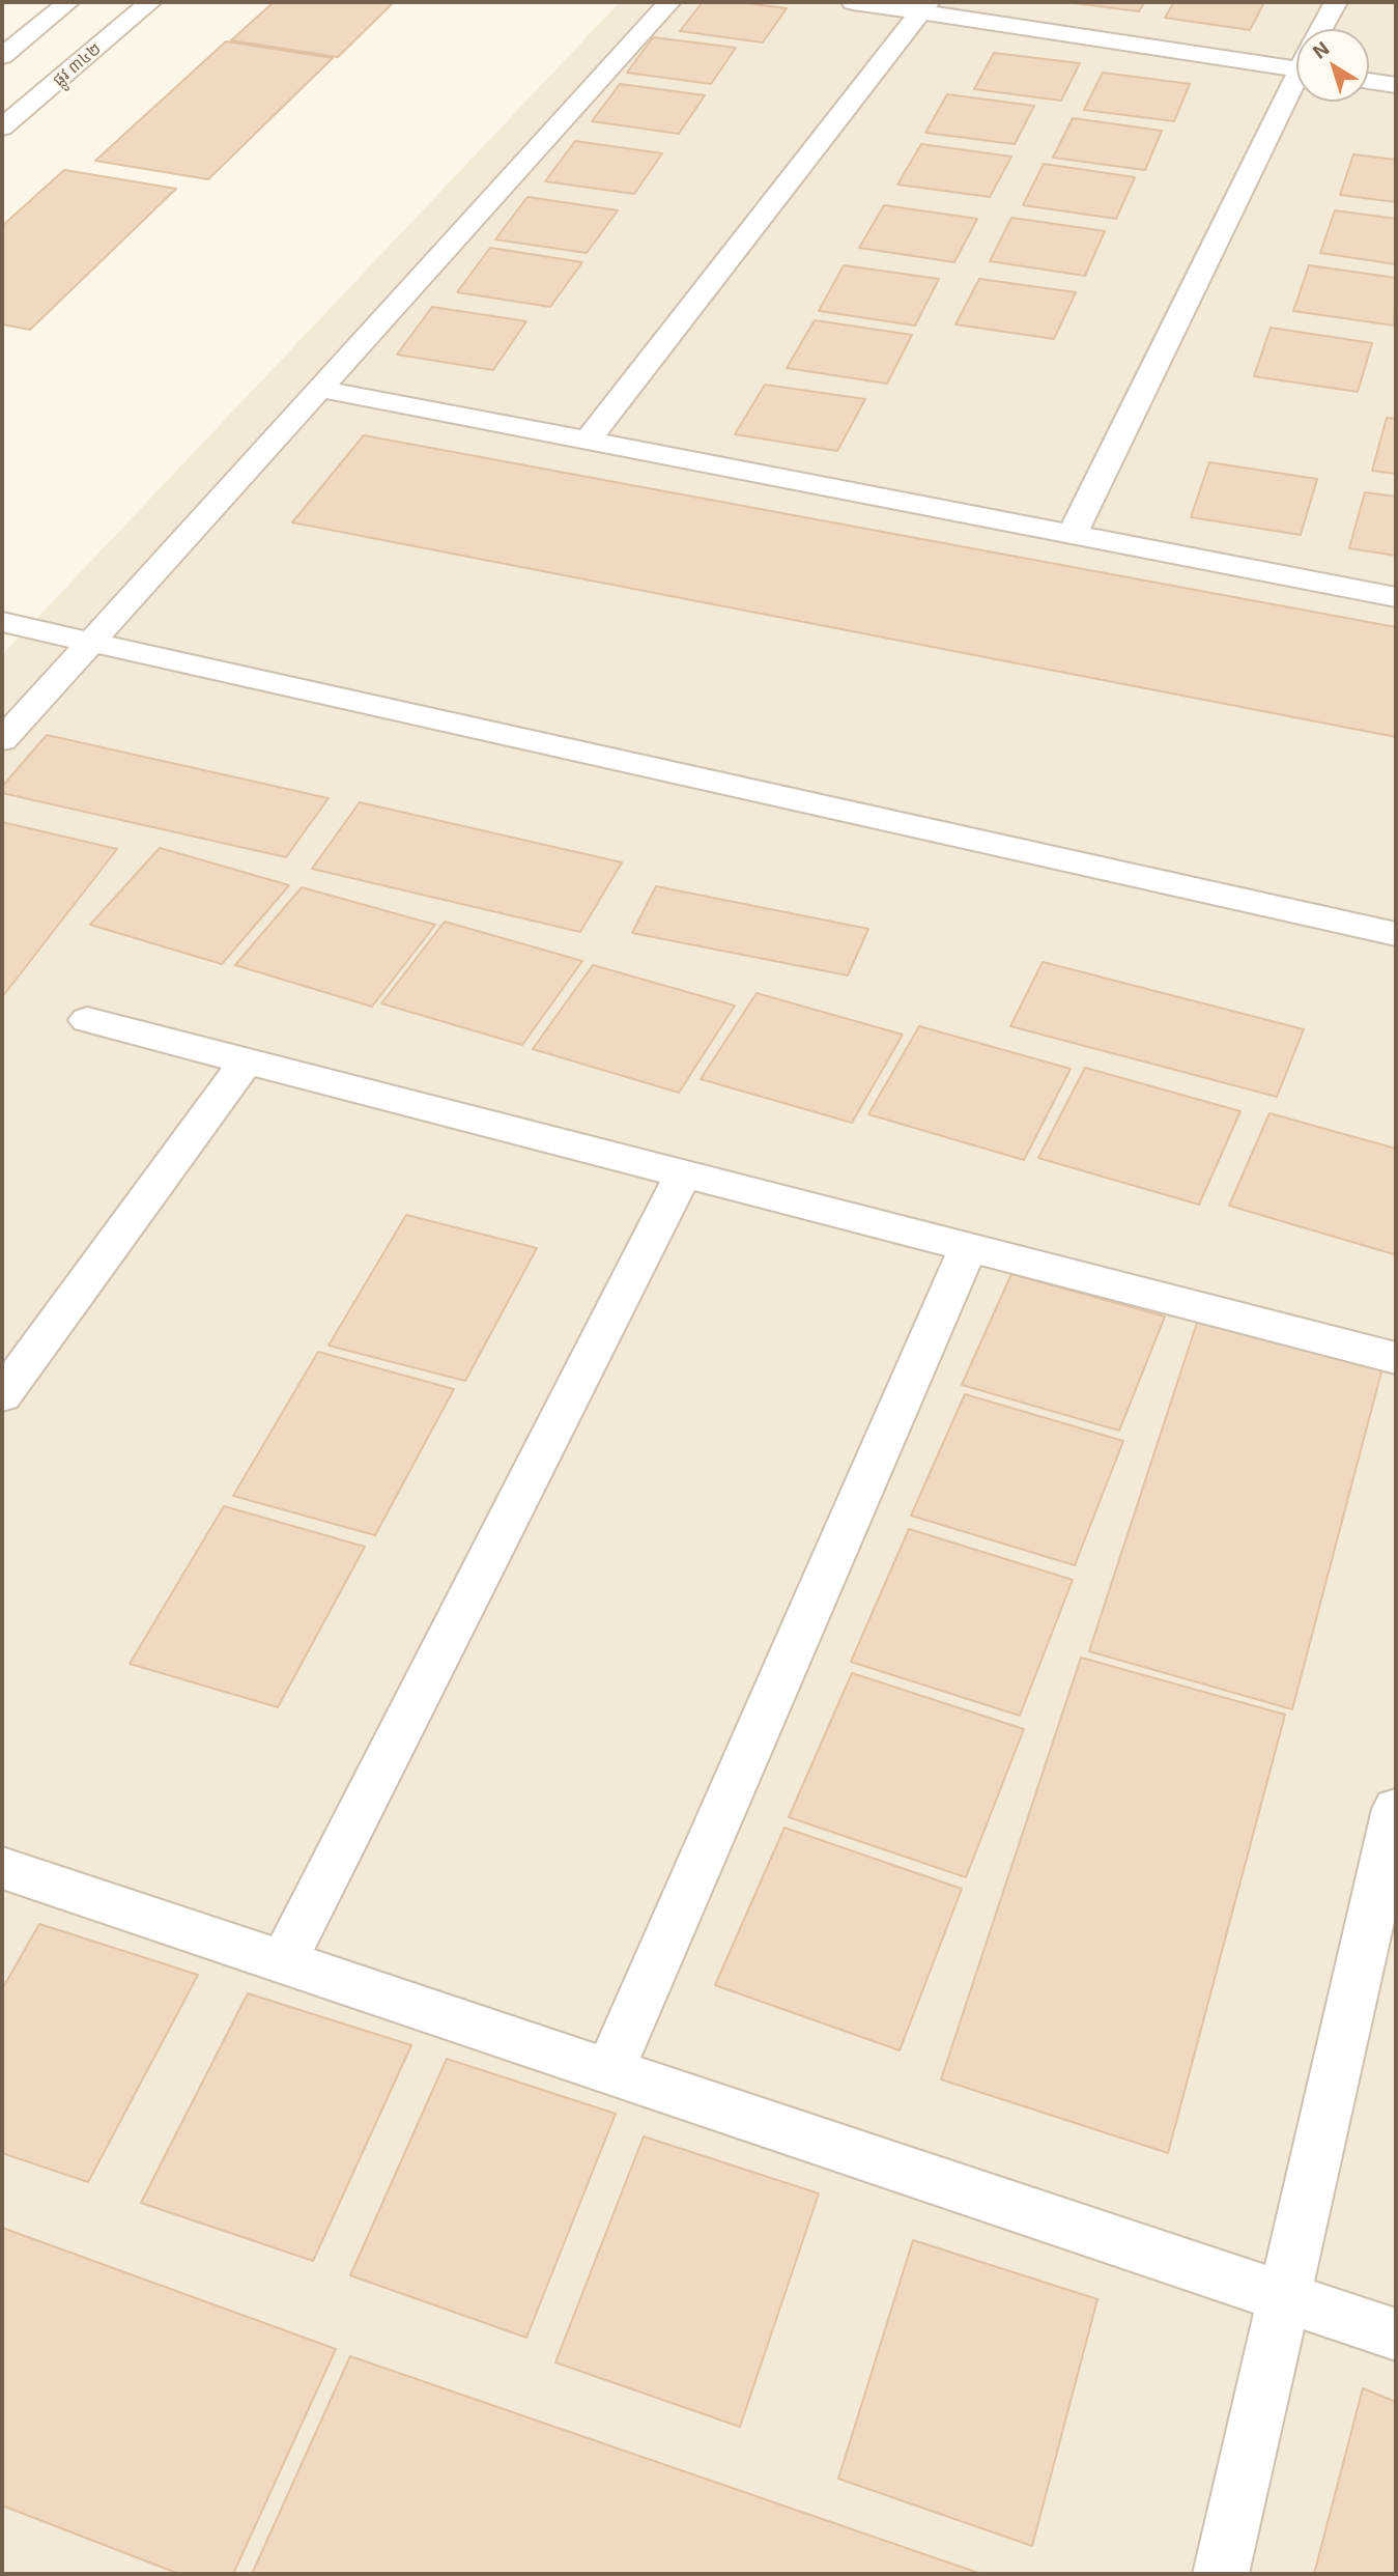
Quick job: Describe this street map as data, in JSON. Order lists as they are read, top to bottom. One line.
{"streets":{"street":["ផ្លូវ ៣៤២"]},"north":"top left"}
